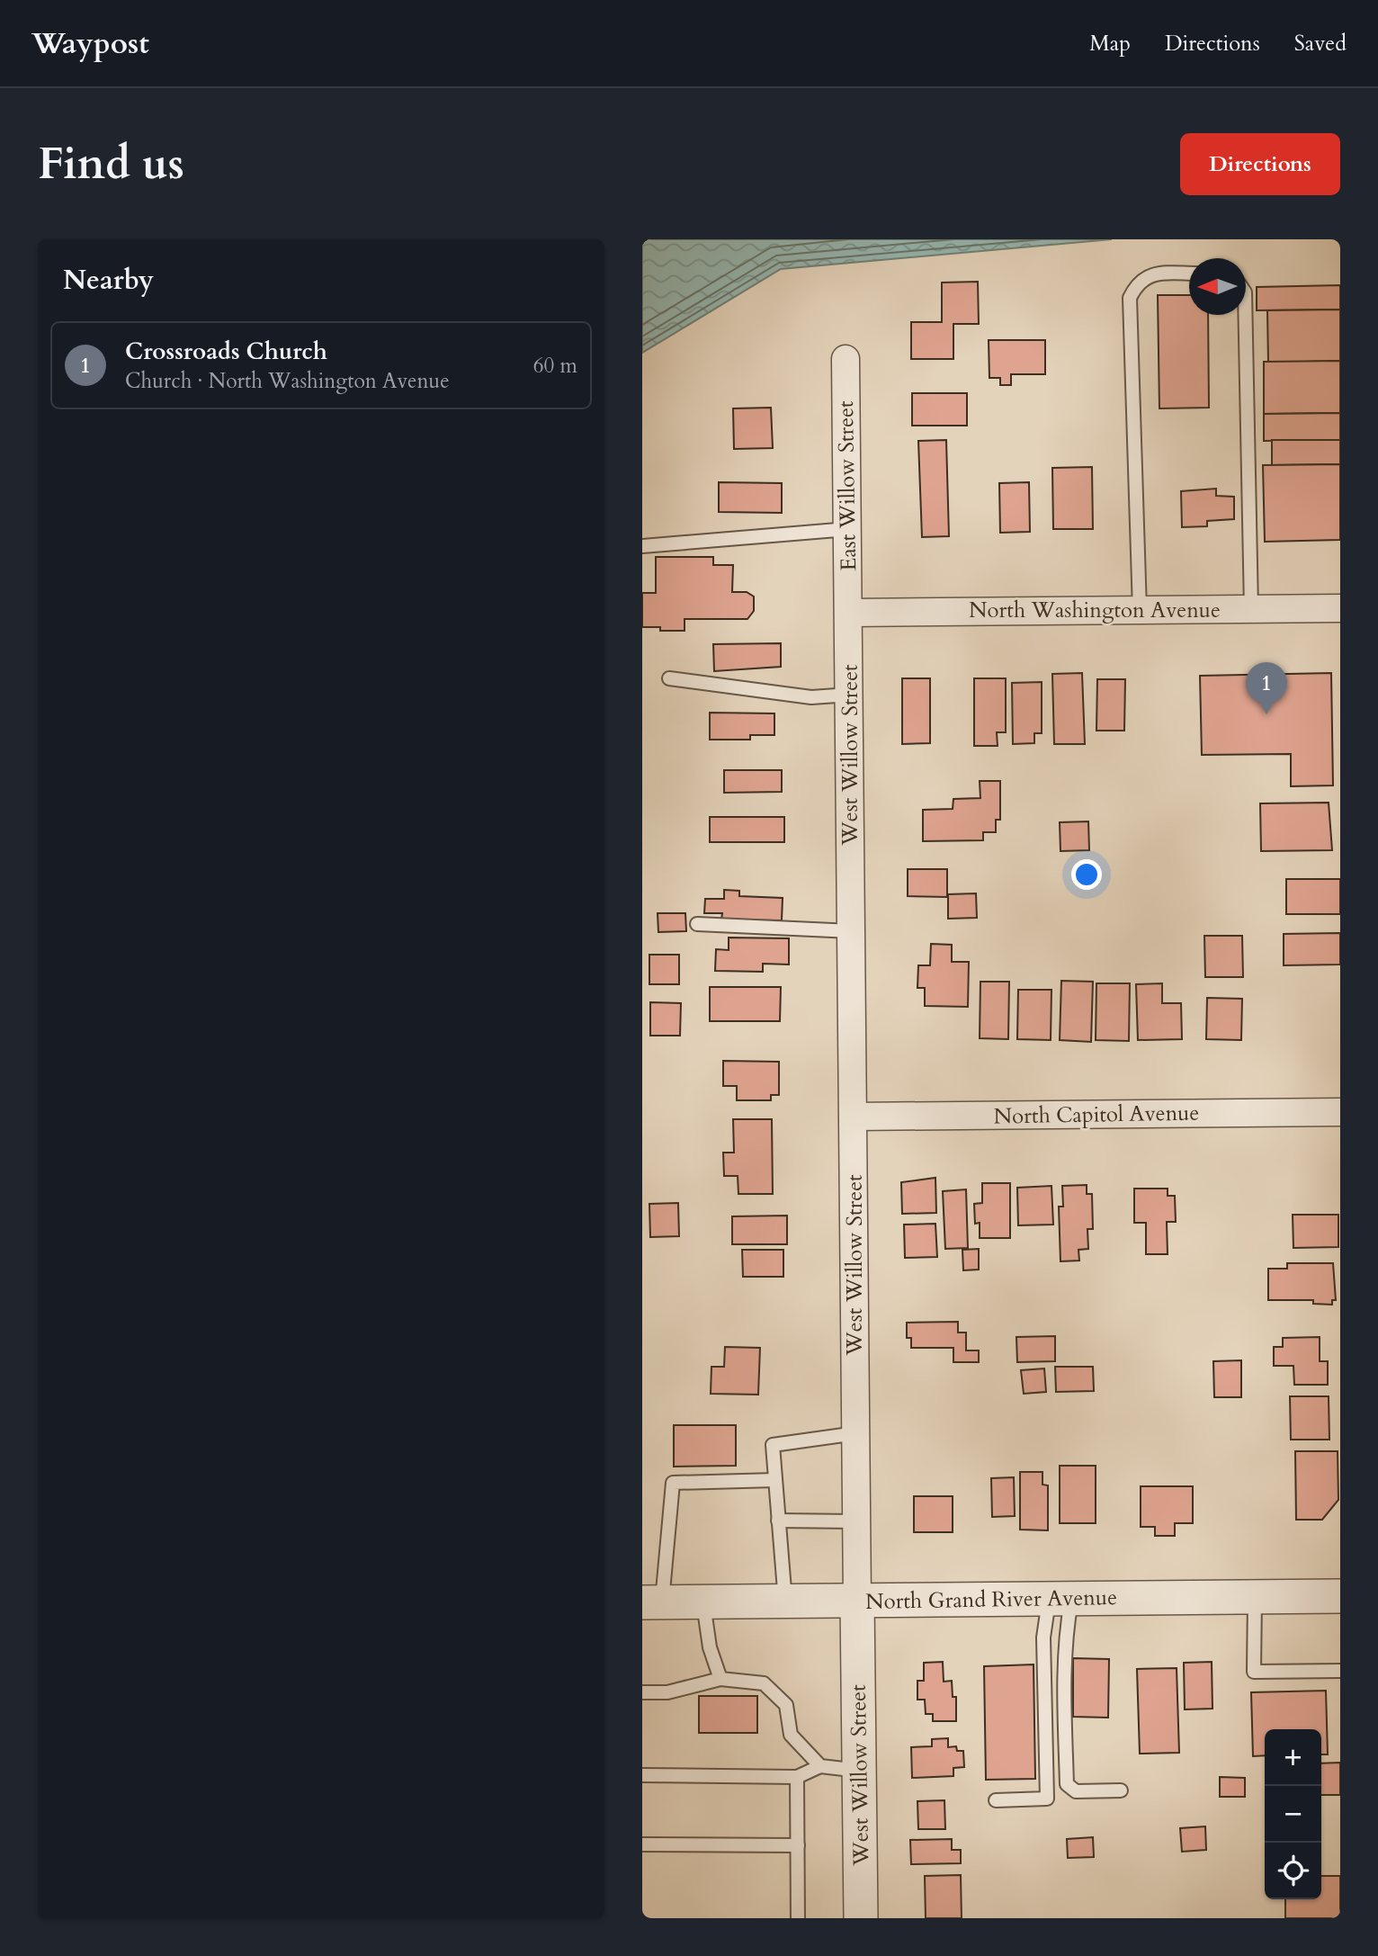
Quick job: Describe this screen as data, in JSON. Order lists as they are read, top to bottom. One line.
{"streets":{"street":["East Willow Street","North Washington Avenue","West Willow Street","North Capitol Avenue","North Grand River Avenue"]},"crossings":[["East Willow Street","North Washington Avenue"],["East Willow Street","West Willow Street"],["North Washington Avenue","West Willow Street"],["West Willow Street","North Capitol Avenue"],["West Willow Street","North Grand River Avenue"]],"north":"left","page":{"header":"Waypost","nav":["Map","Directions","Saved"],"buttons":"Directions","title":"Find us","heading":"Nearby","list":[{"mark":"1","name":"Crossroads Church","note":"Church · North Washington Avenue","value":"60 m"}],"pins":"1","map_buttons":["+","−"]}}
